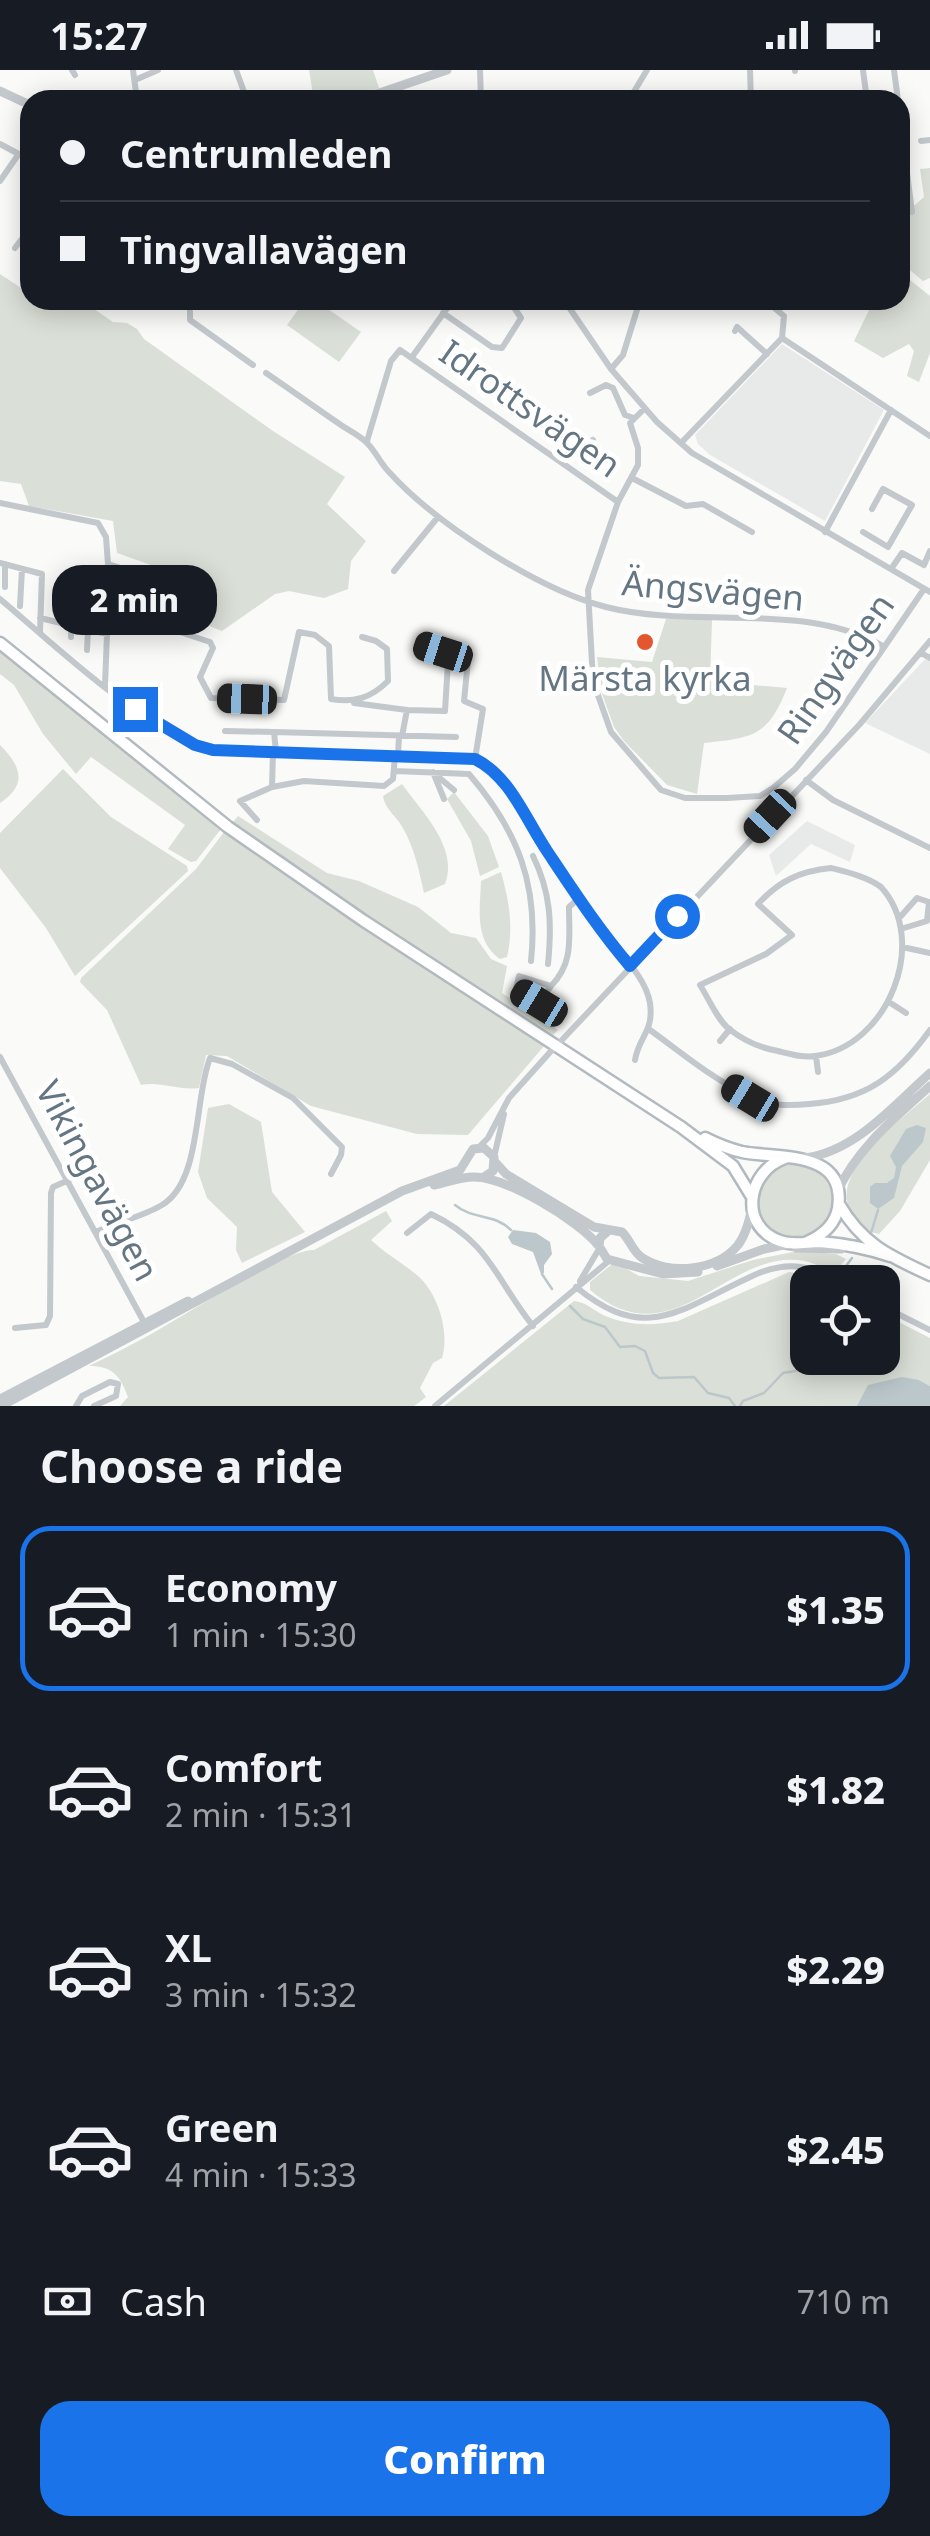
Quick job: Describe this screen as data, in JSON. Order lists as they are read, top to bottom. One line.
{"streets":{"street":["Idrottsvägen","Ängsvägen","Ringvägen","Vikingavägen"]},"crossings":[["Idrottsvägen","Ringvägen"],["Ängsvägen","Ringvägen"]],"places":["Märsta kyrka"],"page":{"status":"15:27","banner":["Centrumleden","Tingvallavägen"],"bubble":"2 min","heading":"Choose a ride","list":[{"name":"Economy","note":"1 min · 15:30","value":"$1.35"},{"name":"Comfort","note":"2 min · 15:31","value":"$1.82"},{"name":"XL","note":"3 min · 15:32","value":"$2.29"},{"name":"Green","note":"4 min · 15:33","value":"$2.45"}],"pay":["Cash","710 m"],"buttons":"Confirm"}}
